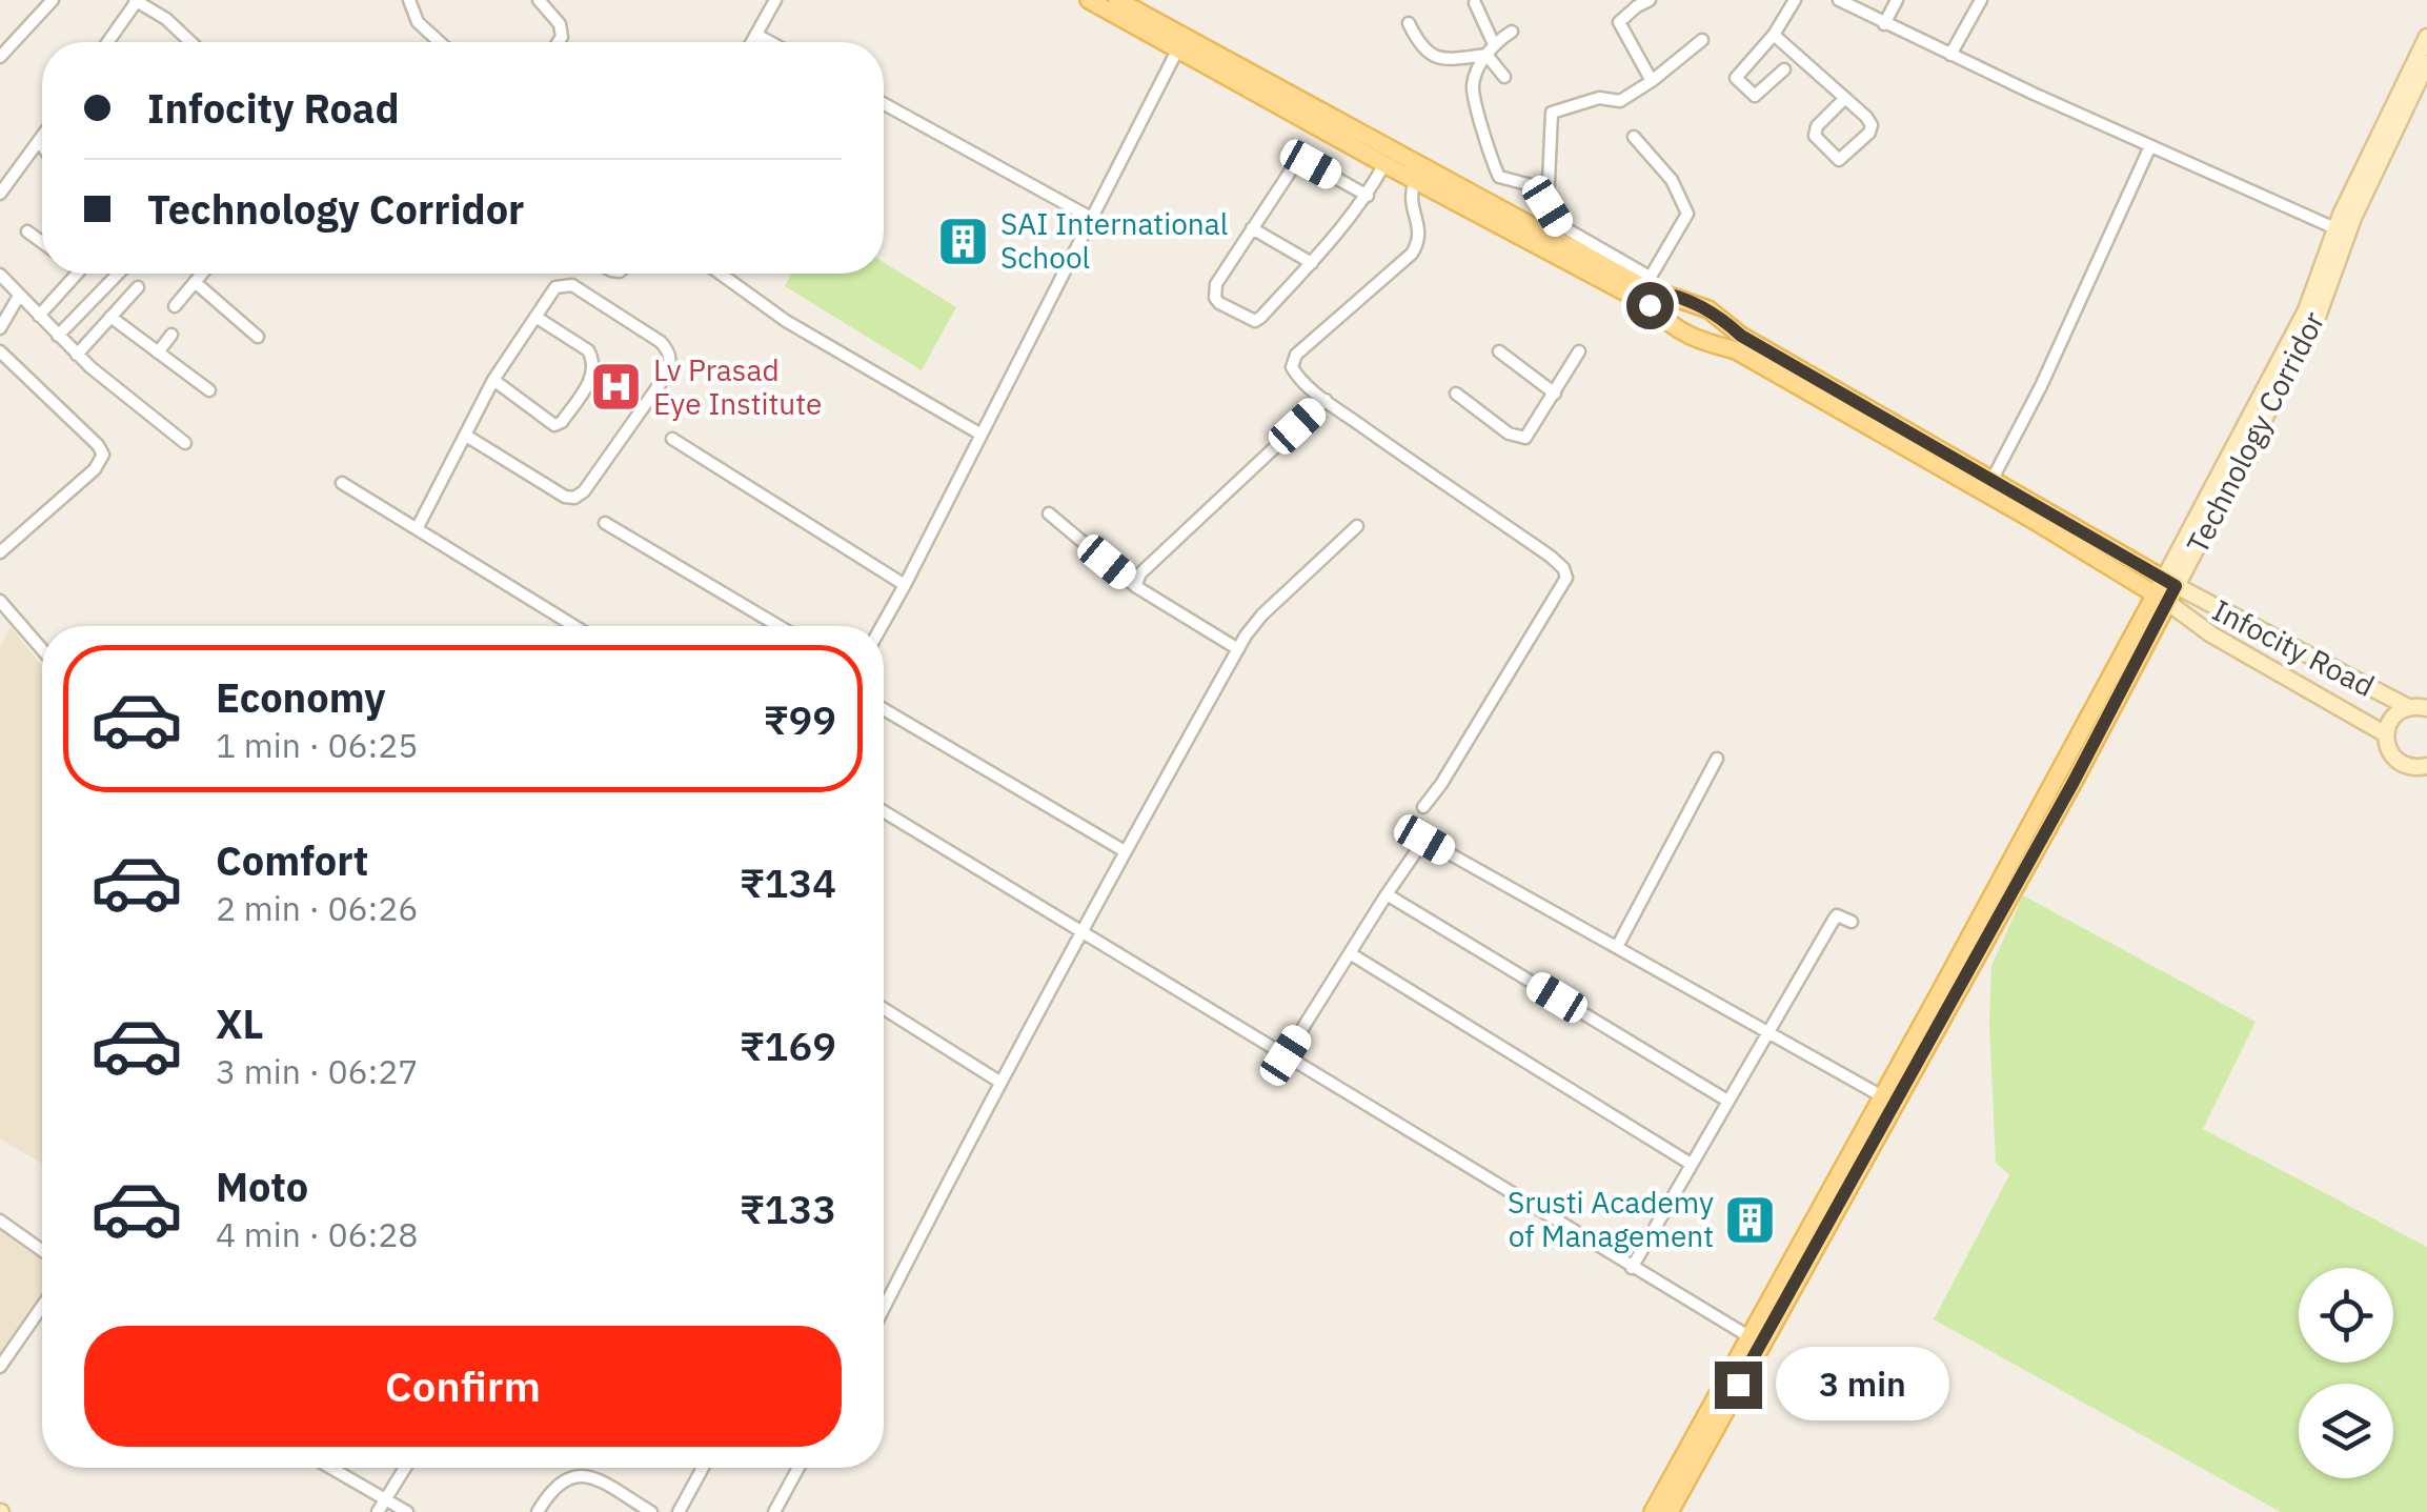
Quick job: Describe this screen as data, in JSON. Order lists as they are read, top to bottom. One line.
{"streets":{"main road":["Infocity Road"]},"places":{"building":["SAI International School","Srusti Academy of Management"],"hospital":["Lv Prasad Eye Institute"]},"page":{"banner":["Infocity Road","Technology Corridor"],"list":[{"name":"Economy","note":"1 min · 06:25","value":"₹99"},{"name":"Comfort","note":"2 min · 06:26","value":"₹134"},{"name":"XL","note":"3 min · 06:27","value":"₹169"},{"name":"Moto","note":"4 min · 06:28","value":"₹133"}],"buttons":"Confirm","bubble":"3 min"}}
